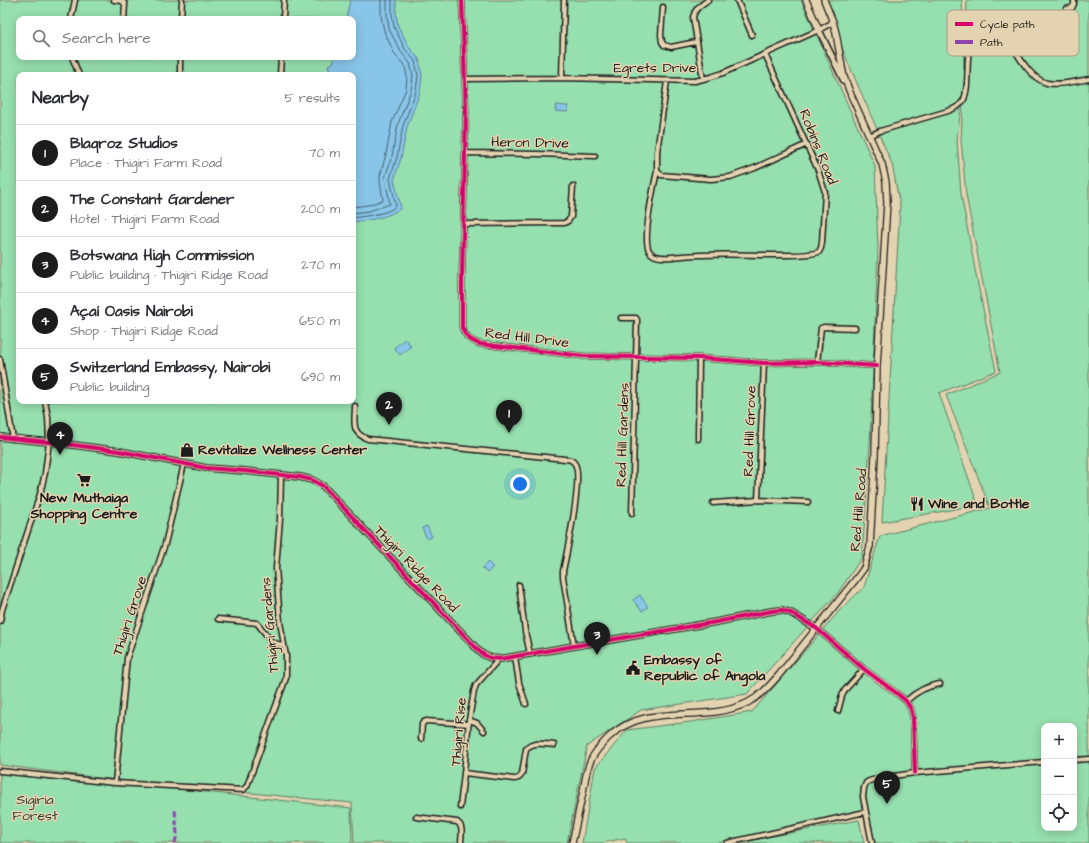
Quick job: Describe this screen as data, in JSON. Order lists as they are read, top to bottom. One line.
{"streets":{"main road":["Red Hill Road"],"street":["Egrets Drive","Heron Drive","Robins Road","Red Hill Drive","Red Hill Grove","Red Hill Gardens","Thigiri Ridge Road","Thigiri Grove","Thigiri Gardens","Thigiri Rise"]},"crossings":[["Egrets Drive","Robins Road"],["Egrets Drive","Red Hill Drive"],["Egrets Drive","Red Hill Road"],["Heron Drive","Red Hill Drive"],["Red Hill Drive","Red Hill Grove"],["Red Hill Drive","Red Hill Gardens"],["Red Hill Drive","Red Hill Road"],["Thigiri Ridge Road","Thigiri Grove"],["Thigiri Ridge Road","Thigiri Gardens"],["Thigiri Ridge Road","Thigiri Rise"],["Thigiri Grove","Thigiri Gardens"]],"parks":["Sigiria Forest"],"places":{"shop":["Revitalize Wellness Center"],"supermarket":["New Muthaiga Shopping Centre"],"restaurant":["Wine and Bottle"],"public building":["Embassy of Republic of Angola"]},"legend":["Cycle path","Path"],"page":{"search":"Search here","heading":["Nearby","5 results"],"list":[{"mark":"1","name":"Blaqroz Studios","note":"Place · Thigiri Farm Road","value":"70 m"},{"mark":"2","name":"The Constant Gardener","note":"Hotel · Thigiri Farm Road","value":"200 m"},{"mark":"3","name":"Botswana High Commission","note":"Public building · Thigiri Ridge Road","value":"270 m"},{"mark":"4","name":"Açaí Oasis Nairobi","note":"Shop · Thigiri Ridge Road","value":"650 m"},{"mark":"5","name":"Switzerland Embassy, Nairobi","note":"Public building","value":"690 m"}],"pins":["2","1","4","3","5"],"map_buttons":["+","−"]}}
